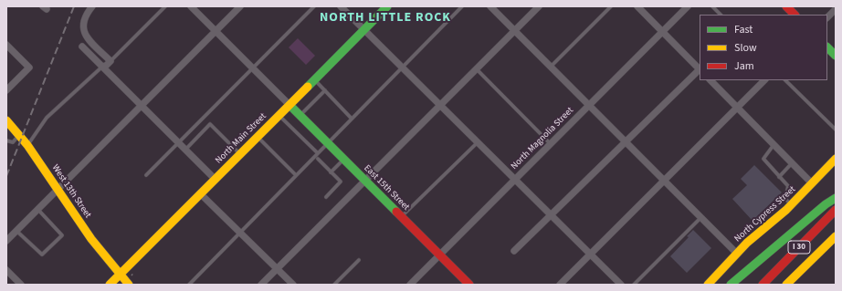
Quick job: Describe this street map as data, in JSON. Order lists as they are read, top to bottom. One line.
{"streets":{"main road":["North Main Street","East 15th Street","West 13th Street","North Cypress Street","I 30"],"street":["North Magnolia Street"]},"crossings":[["North Main Street","East 15th Street"],["North Main Street","West 13th Street"],["North Magnolia Street","East 15th Street"]],"districts":["NORTH LITTLE ROCK"],"legend":["Fast","Slow","Jam"]}
